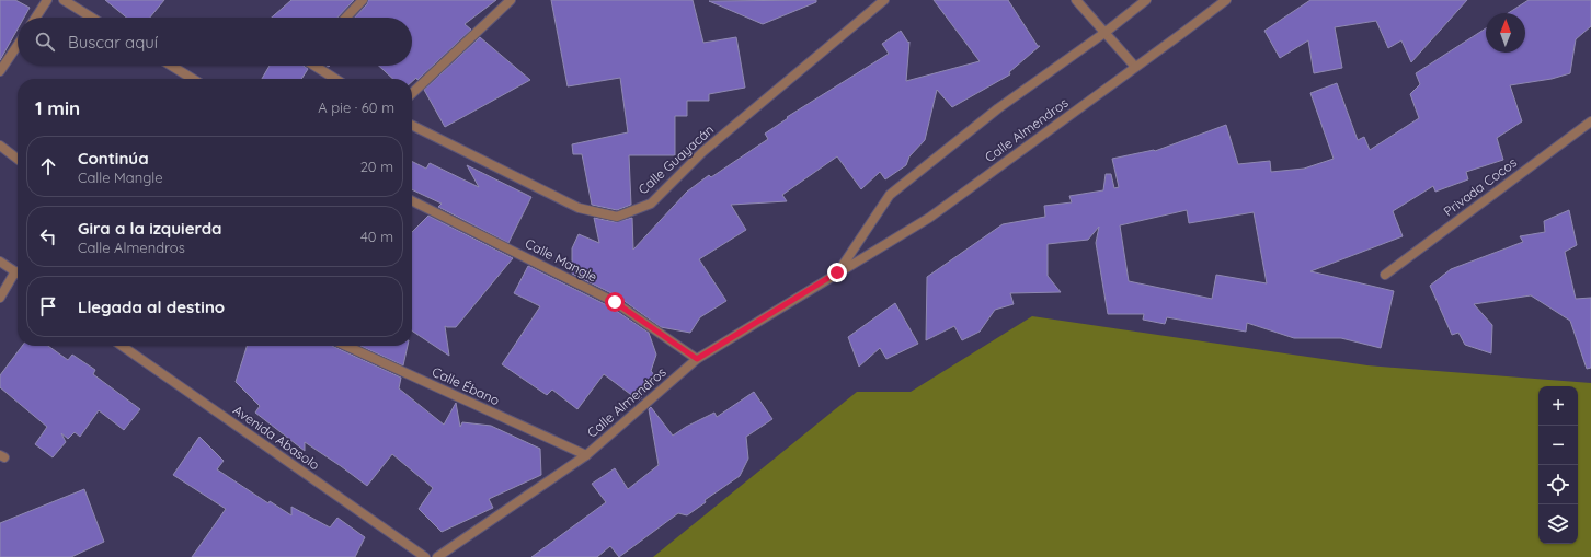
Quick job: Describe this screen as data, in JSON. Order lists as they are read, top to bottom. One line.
{"streets":{"street":["Calle Almendros","Calle Guayacán","Privada Cocos","Calle Mangle","Calle Ébano","Avenida Abasolo"]},"crossings":[["Calle Almendros","Calle Mangle"],["Calle Almendros","Calle Ébano"]],"north":"top","page":{"search":"Buscar aquí","heading":["1 min","A pie · 60 m"],"list":[["Continúa","Calle Mangle","20 m"],["Gira a la izquierda","Calle Almendros","40 m"],"Llegada al destino"],"map_buttons":["+","−"]}}
